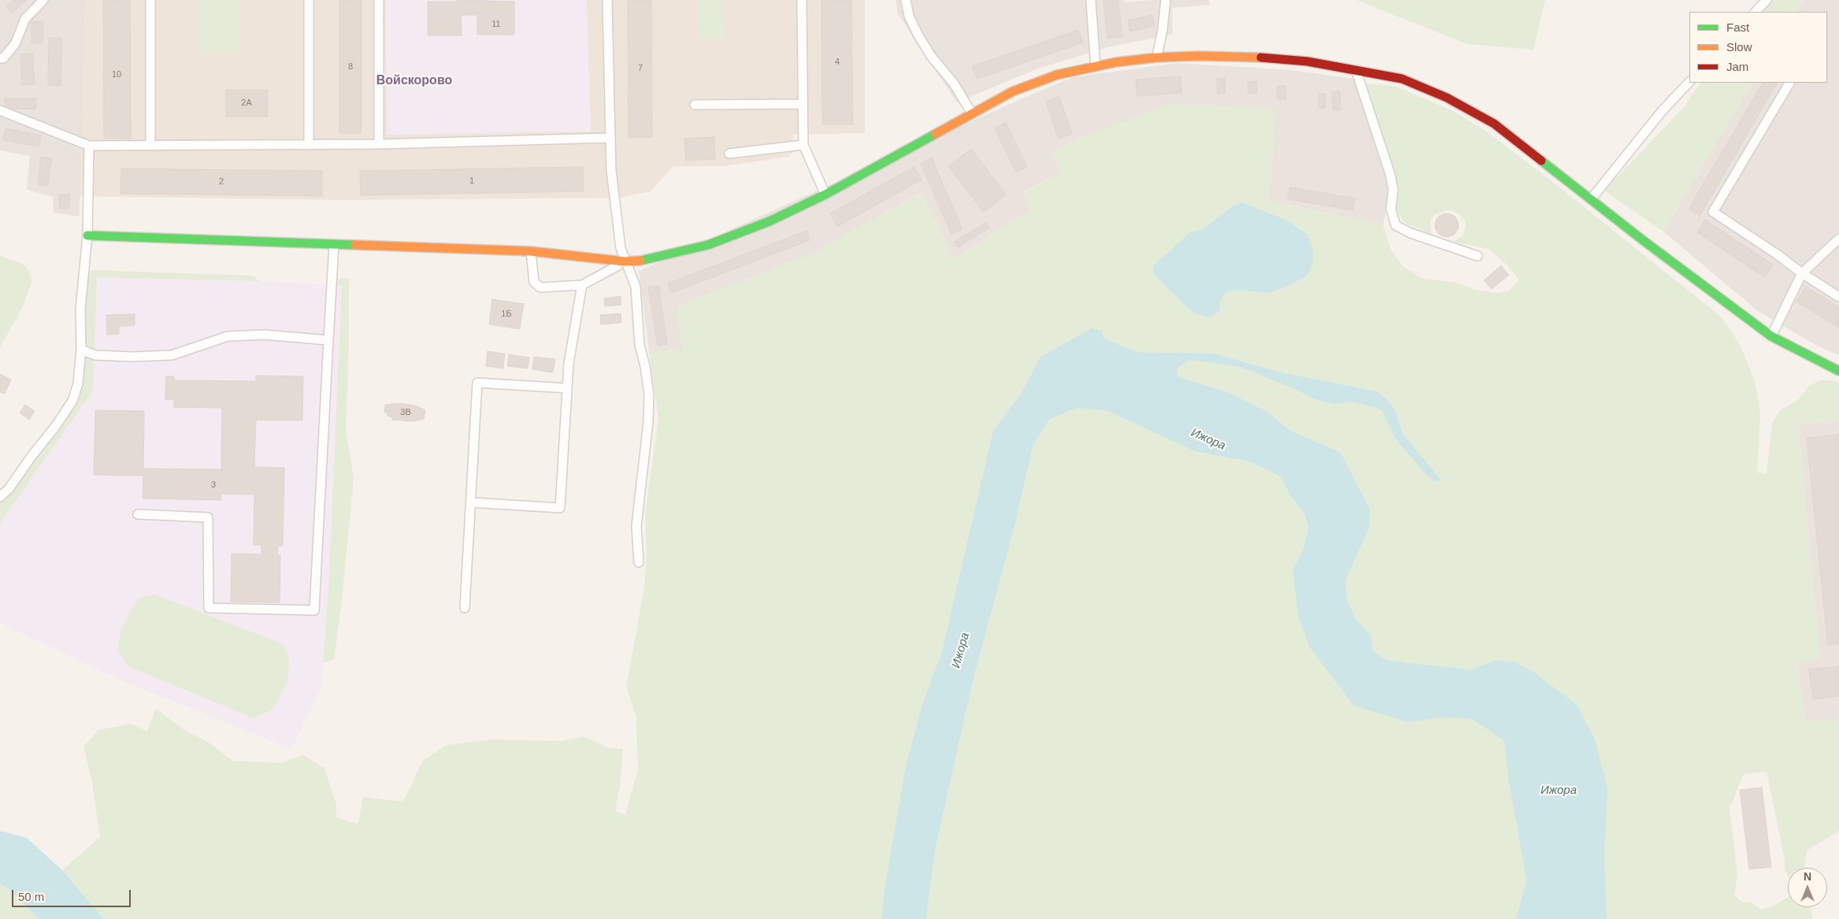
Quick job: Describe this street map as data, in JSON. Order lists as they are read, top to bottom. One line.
{"districts":["Войскорово"],"water":["Ижора"],"house_numbers":["11","4","8","7","10","2А","1","2","1Б","3В","3"],"legend":["Fast","Slow","Jam"],"scale_bar":"50 m","north":"top"}
